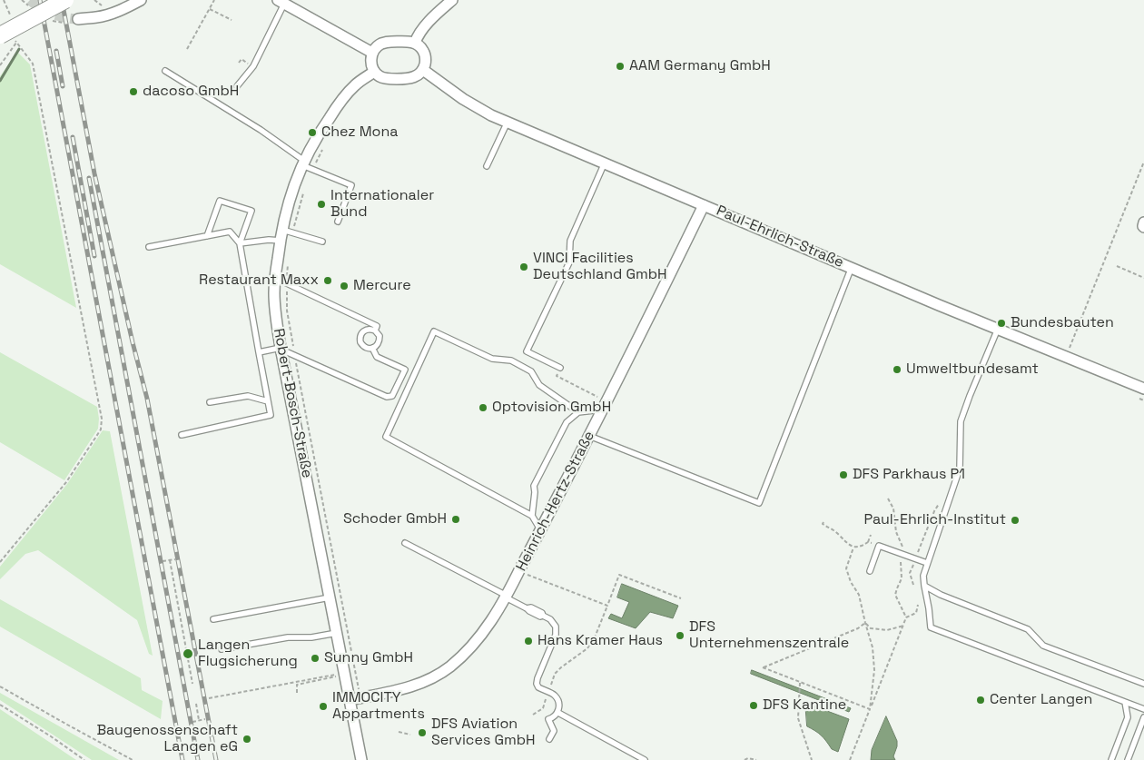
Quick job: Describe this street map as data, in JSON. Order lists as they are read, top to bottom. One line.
{"streets":{"street":["Paul-Ehrlich-Straße","Robert-Bosch-Straße","Heinrich-Hertz-Straße"]},"crossings":[["Paul-Ehrlich-Straße","Robert-Bosch-Straße"],["Paul-Ehrlich-Straße","Heinrich-Hertz-Straße"],["Robert-Bosch-Straße","Heinrich-Hertz-Straße"]],"places":["AAM Germany GmbH","dacoso GmbH","Chez Mona","Internationaler Bund","VINCI Facilities Deutschland GmbH","Restaurant Maxx","Mercure","Bundesbauten","Umweltbundesamt","Optovision GmbH","DFS Parkhaus P1","Schoder GmbH","Paul-Ehrlich-Institut","DFS Unternehmenszentrale","Hans Kramer Haus","Langen Flugsicherung","Sunny GmbH","Center Langen","DFS Kantine","IMMOCITY Appartments","DFS Aviation Services GmbH","Baugenossenschaft Langen eG"]}
